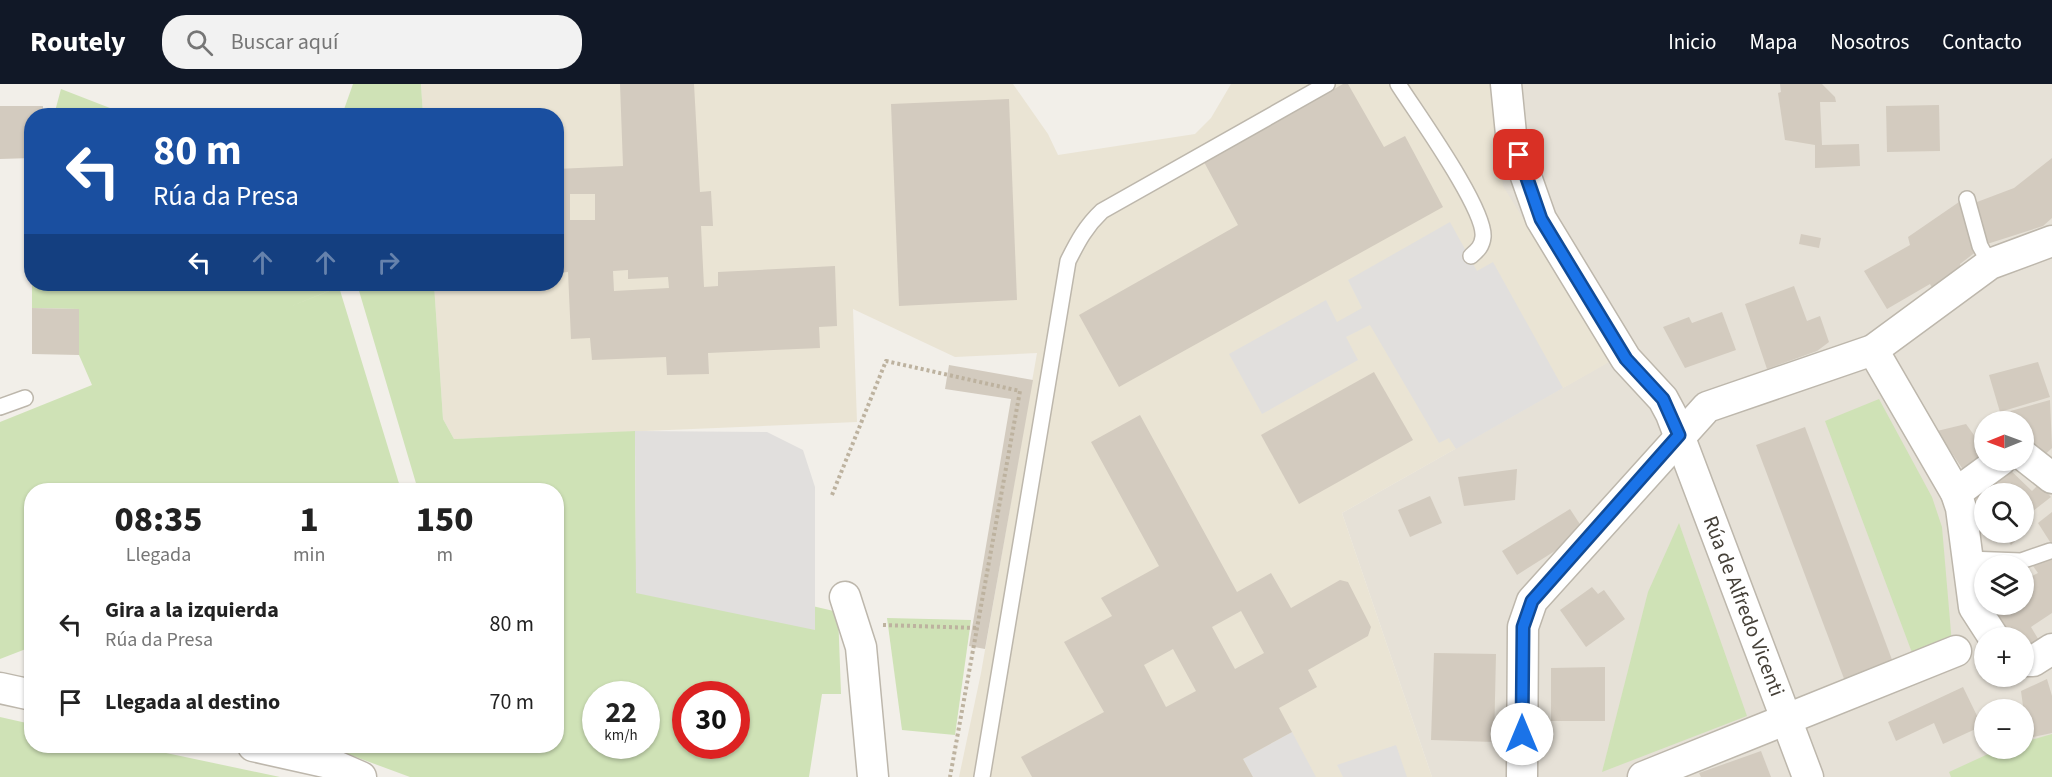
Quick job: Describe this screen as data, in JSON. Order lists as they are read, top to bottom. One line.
{"streets":{"street":["Rúa de Alfredo Vicenti"]},"north":"left","page":{"header":"Routely","search":"Buscar aquí","nav":["Inicio","Mapa","Nosotros","Contacto"],"turn":["80 m","Rúa da Presa"],"map_buttons":["+","−"],"eta":["08:35","Llegada","1","min","150","m"],"list":[{"name":"Gira a la izquierda","note":"Rúa da Presa","value":"80 m"},{"name":"Llegada al destino","value":"70 m"}],"speed":"22 km/h","limit":"30"}}
